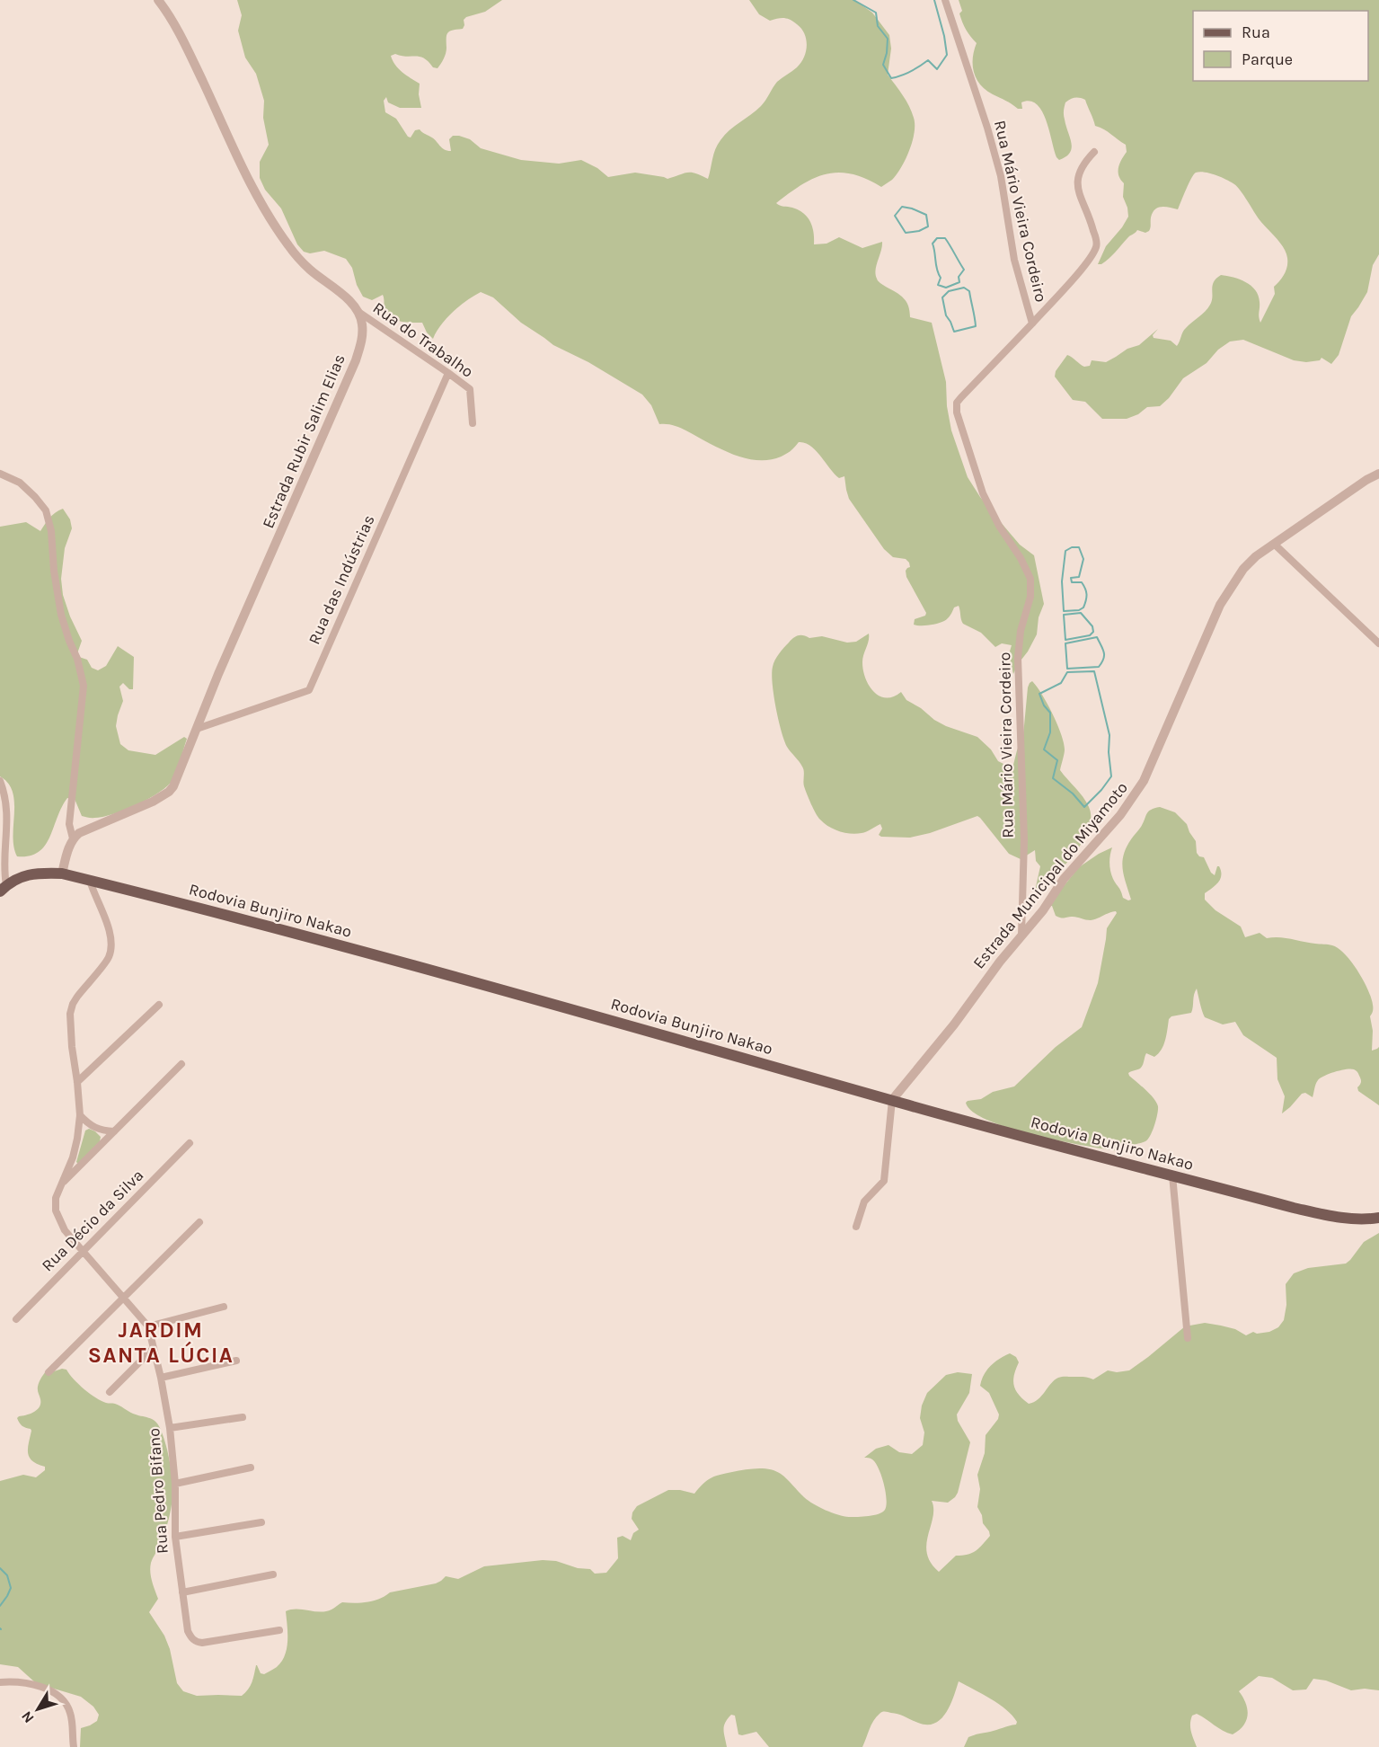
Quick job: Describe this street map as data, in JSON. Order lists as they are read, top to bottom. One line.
{"streets":{"main road":["Rodovia Bunjiro Nakao"],"street":["Rua Mário Vieira Cordeiro","Rua do Trabalho","Estrada Rubir Salim Elias","Rua das Indústrias","Estrada Municipal do Miyamoto","Rua Décio da Silva","Rua Pedro Bifano"]},"crossings":[["Rua Mário Vieira Cordeiro","Estrada Municipal do Miyamoto"],["Rua do Trabalho","Estrada Rubir Salim Elias"],["Rua do Trabalho","Rua das Indústrias"],["Estrada Rubir Salim Elias","Rua das Indústrias"],["Estrada Municipal do Miyamoto","Rodovia Bunjiro Nakao"],["Rodovia Bunjiro Nakao","Rua Pedro Bifano"],["Rua Décio da Silva","Rua Pedro Bifano"]],"districts":["JARDIM SANTA LÚCIA"],"legend":["Rua","Parque"],"north":"bottom left"}
